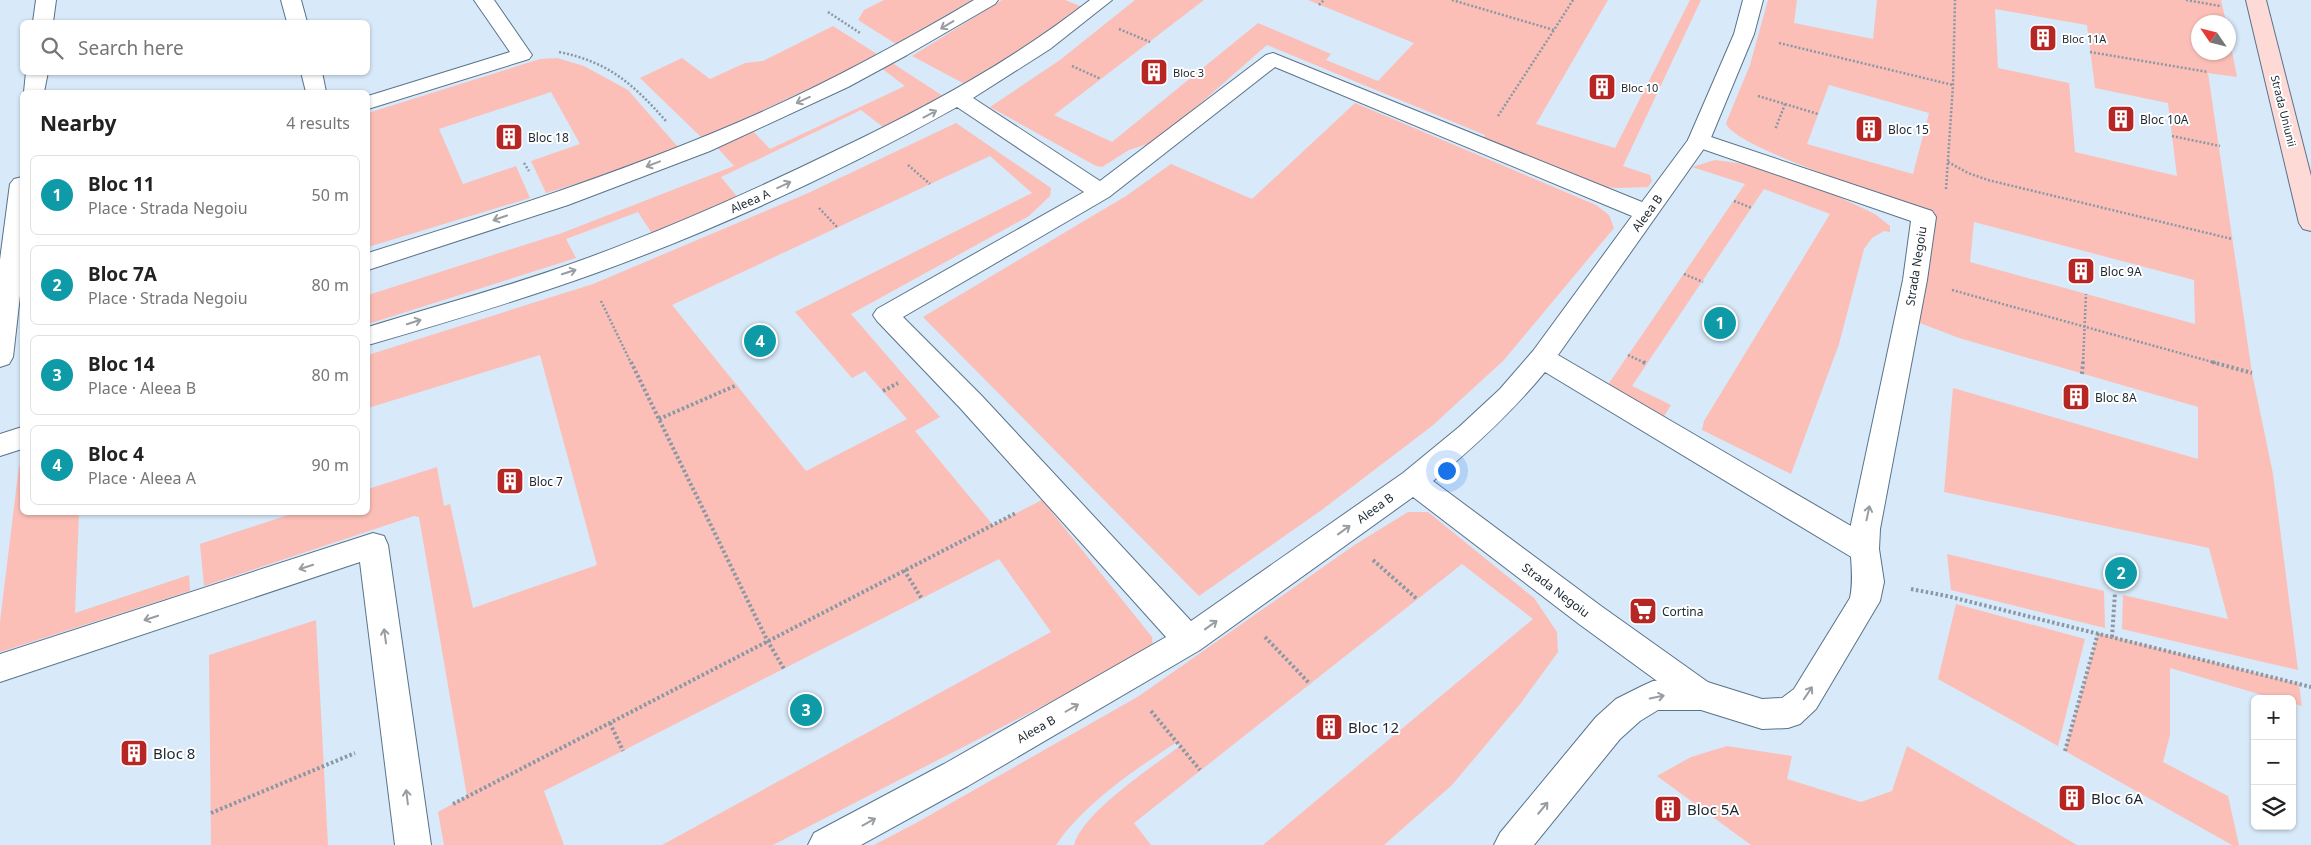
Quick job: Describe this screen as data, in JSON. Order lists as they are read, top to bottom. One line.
{"streets":{"main road":["Strada Uniunii"],"street":["Aleea A","Aleea B","Strada Negoiu"]},"crossings":[["Aleea B","Strada Negoiu"]],"one_way":["Aleea B","Strada Negoiu"],"places":{"building":["Bloc 11A","Bloc 3","Bloc 10","Bloc 10A","Bloc 15","Bloc 18","Bloc 9A","Bloc 8A","Bloc 7","Bloc 12","Bloc 8","Bloc 6A","Bloc 5A"],"supermarket":["Cortina"]},"north":"top left","page":{"search":"Search here","heading":["Nearby","4 results"],"list":[{"mark":"1","name":"Bloc 11","note":"Place · Strada Negoiu","value":"50 m"},{"mark":"2","name":"Bloc 7A","note":"Place · Strada Negoiu","value":"80 m"},{"mark":"3","name":"Bloc 14","note":"Place · Aleea B","value":"80 m"},{"mark":"4","name":"Bloc 4","note":"Place · Aleea A","value":"90 m"}],"pins":["1","4","2","3"],"map_buttons":["+","−"]}}
